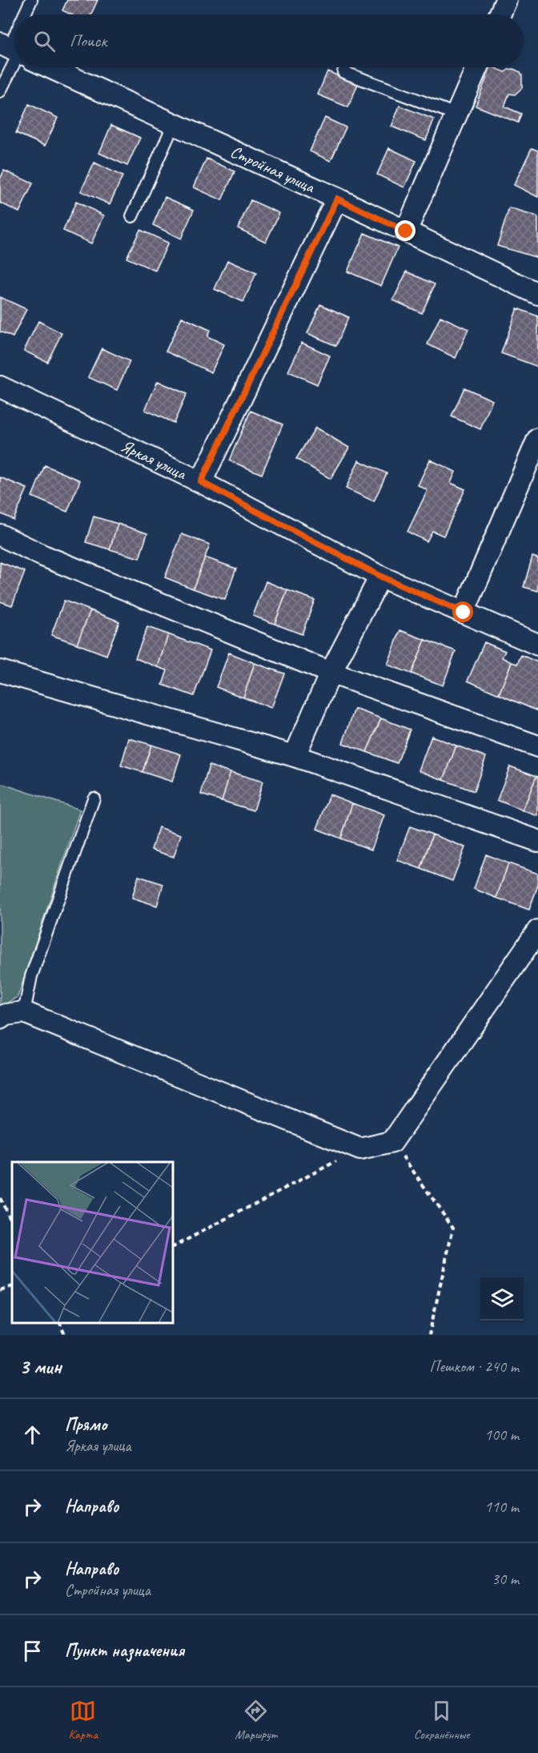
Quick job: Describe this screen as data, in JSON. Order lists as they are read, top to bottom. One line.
{"streets":{"street":["Стройная улица","Яркая улица"]},"page":{"search":"Поиск","heading":["3 мин","Пешком · 240 m"],"list":[["Прямо","Яркая улица","100 m"],["Направо","110 m"],["Направо","Стройная улица","30 m"],"Пункт назначения"],"nav":["Карта","Маршрут","Сохранённые"]}}
